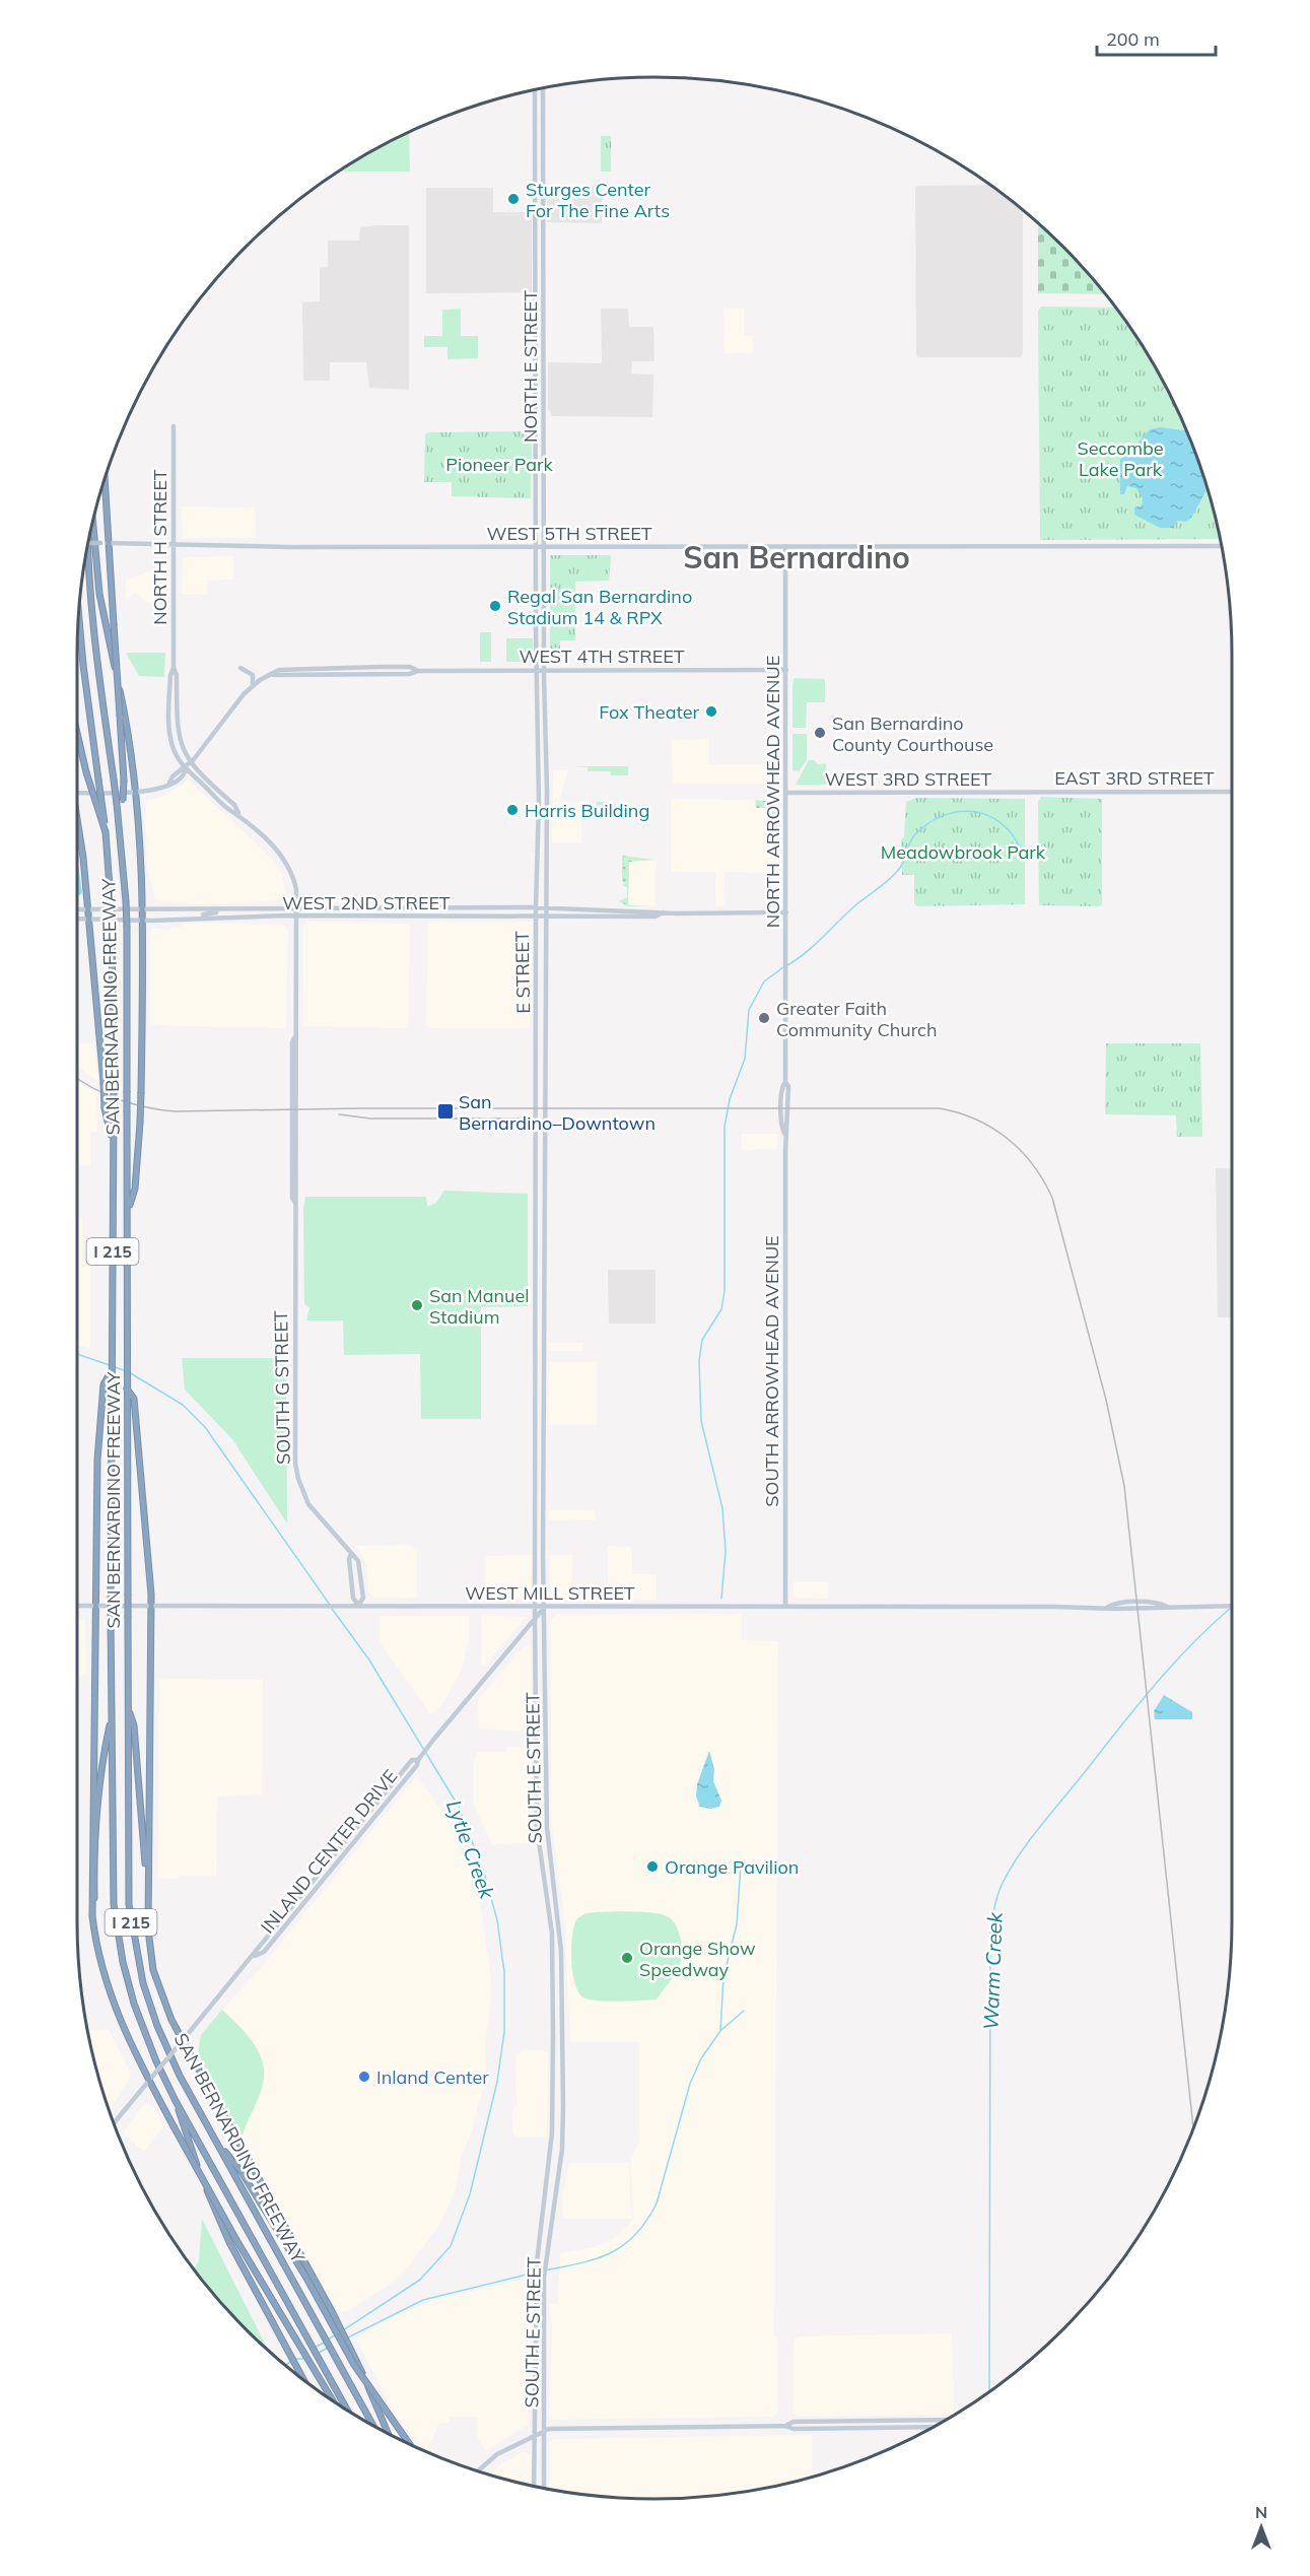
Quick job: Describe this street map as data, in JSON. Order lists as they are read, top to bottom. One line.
{"streets":{"highway":["SAN BERNARDINO FREEWAY","I 215"],"main road":["NORTH E STREET","WEST 5TH STREET","NORTH H STREET","WEST 4TH STREET","EAST 3RD STREET","WEST 3RD STREET","NORTH ARROWHEAD AVENUE","WEST 2ND STREET","E STREET","SOUTH ARROWHEAD AVENUE","SOUTH G STREET","WEST MILL STREET","SOUTH E STREET","INLAND CENTER DRIVE"]},"crossings":[["NORTH E STREET","WEST 5TH STREET"],["NORTH E STREET","WEST 4TH STREET"],["NORTH E STREET","WEST 2ND STREET"],["NORTH E STREET","E STREET"],["WEST 5TH STREET","NORTH H STREET"],["WEST 5TH STREET","NORTH ARROWHEAD AVENUE"],["NORTH H STREET","SOUTH G STREET"],["WEST 4TH STREET","NORTH ARROWHEAD AVENUE"],["EAST 3RD STREET","WEST 3RD STREET"],["WEST 3RD STREET","NORTH ARROWHEAD AVENUE"],["NORTH ARROWHEAD AVENUE","WEST 2ND STREET"],["NORTH ARROWHEAD AVENUE","SOUTH ARROWHEAD AVENUE"],["WEST 2ND STREET","E STREET"],["WEST 2ND STREET","SOUTH G STREET"],["E STREET","SOUTH E STREET"],["SOUTH ARROWHEAD AVENUE","WEST MILL STREET"],["SOUTH G STREET","WEST MILL STREET"],["WEST MILL STREET","SOUTH E STREET"],["WEST MILL STREET","INLAND CENTER DRIVE"],["SOUTH E STREET","INLAND CENTER DRIVE"]],"districts":["San Bernardino"],"water":["Lytle Creek","Warm Creek"],"parks":["Seccombe Lake Park","Pioneer Park","Meadowbrook Park"],"places":{"other":["Sturges Center For The Fine Arts","Regal San Bernardino Stadium 14 & RPX","Fox Theater","San Bernardino County Courthouse","Harris Building","Greater Faith Community Church","San Manuel Stadium","Orange Pavilion","Orange Show Speedway","Inland Center"],"transit":["San Bernardino–Downtown"]},"scale_bar":"200 m","north":"top"}
